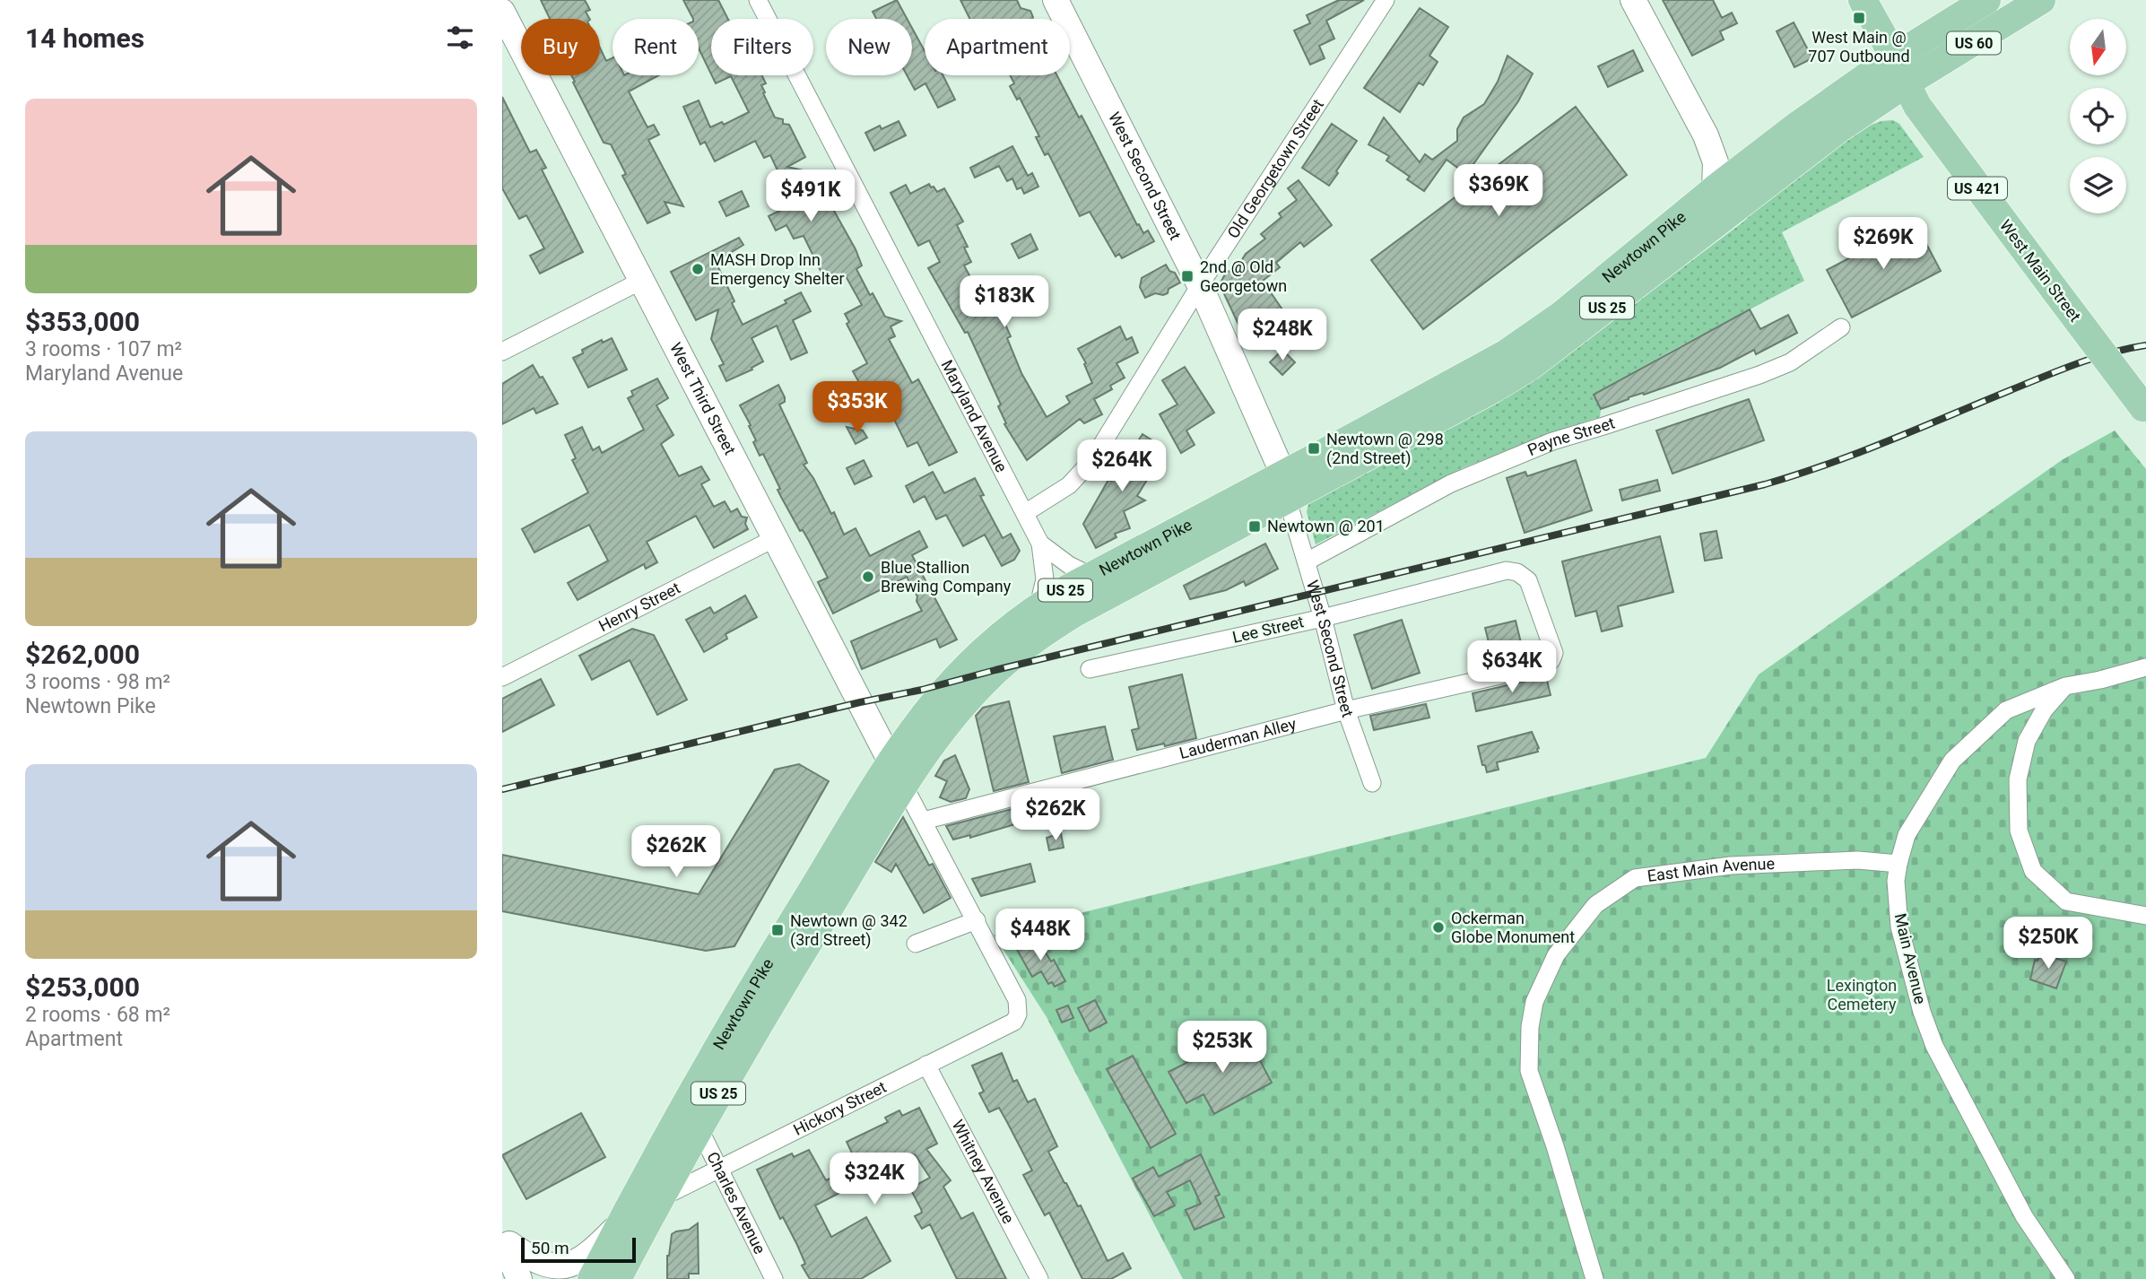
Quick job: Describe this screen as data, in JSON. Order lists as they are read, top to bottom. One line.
{"streets":{"main road":["US 60","West Second Street","US 421","Newtown Pike","West Main Street","US 25","West Third Street"],"street":["Old Georgetown Street","Maryland Avenue","Payne Street","Henry Street","Lee Street","Lauderman Alley","East Main Avenue","Main Avenue","Hickory Street","Whitney Avenue","Charles Avenue"]},"crossings":[["US 60","Newtown Pike"],["US 60","West Main Street"],["Old Georgetown Street","West Second Street"],["Old Georgetown Street","Maryland Avenue"],["West Second Street","Newtown Pike"],["West Second Street","Payne Street"],["West Second Street","Lee Street"],["West Second Street","Lauderman Alley"],["Newtown Pike","West Main Street"],["Newtown Pike","West Third Street"],["Newtown Pike","Maryland Avenue"],["Newtown Pike","Hickory Street"],["Newtown Pike","Charles Avenue"],["West Third Street","Henry Street"],["Lee Street","Lauderman Alley"],["East Main Avenue","Main Avenue"],["Hickory Street","Whitney Avenue"],["Hickory Street","Charles Avenue"]],"parks":["Lexington Cemetery"],"places":{"transit":["West Main @ 707 Outbound","2nd @ Old Georgetown","Newtown @ 298 (2nd Street)","Newtown @ 201","Newtown @ 342 (3rd Street)"],"other":["MASH Drop Inn Emergency Shelter","Blue Stallion Brewing Company","Ockerman Globe Monument"]},"scale_bar":"50 m","north":"bottom","page":{"heading":"14 homes","chip":["Buy","Rent","Filters","New","Apartment"],"list":[{"name":"$353,000","note":"3 rooms · 107 m² · Maryland Avenue"},{"name":"$262,000","note":"3 rooms · 98 m² · Newtown Pike"},{"name":"$253,000","note":"2 rooms · 68 m² · Apartment"}],"price":["$369K","$491K","$269K","$183K","$248K","$353K","$264K","$634K","$262K","$262K","$448K","$250K","$253K","$324K"],"scale":"50 m"}}
